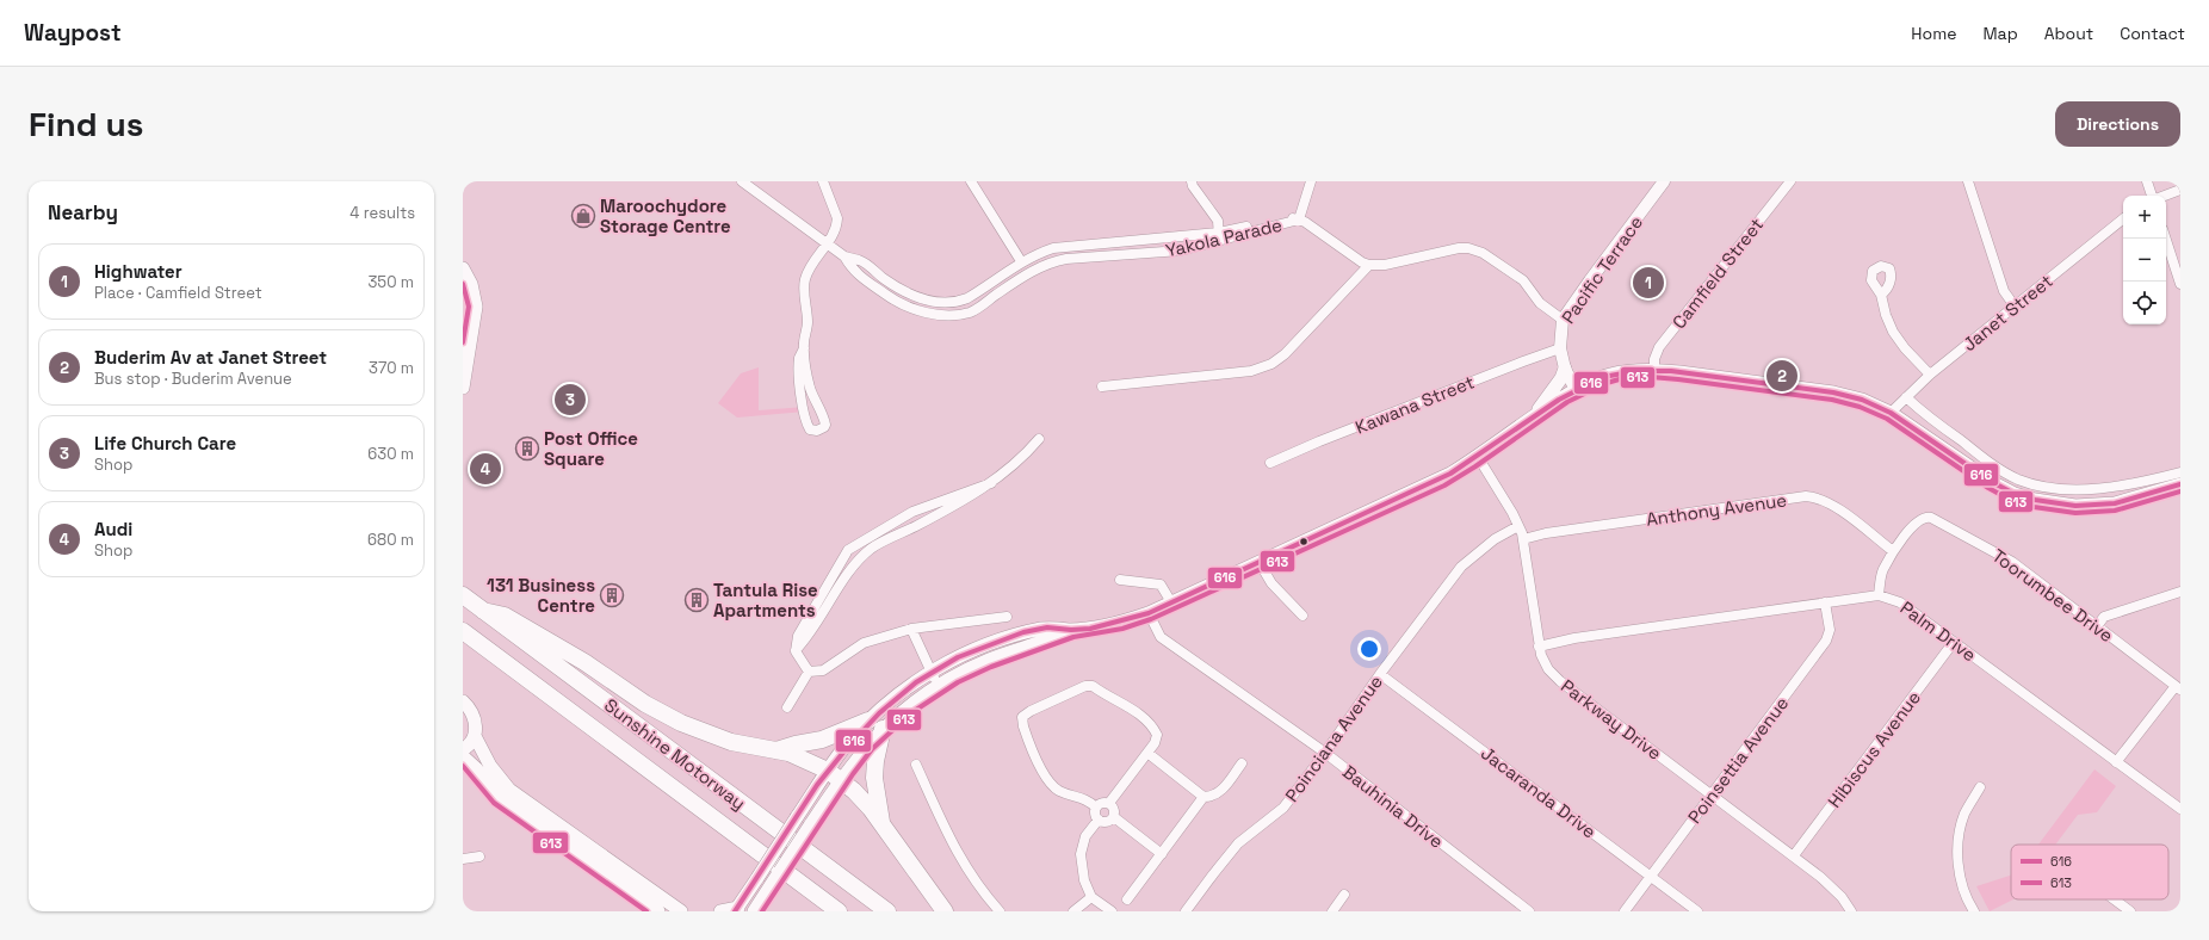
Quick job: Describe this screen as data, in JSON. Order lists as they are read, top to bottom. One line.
{"streets":{"highway":["Sunshine Motorway"],"street":["Yakola Parade","Pacific Terrace","Camfield Street","Janet Street","Kawana Street","Anthony Avenue","Toorumbee Drive","Palm Drive","Parkway Drive","Poinciana Avenue","Hibiscus Avenue","Poinsettia Avenue","Jacaranda Drive","Bauhinia Drive"]},"crossings":[["Pacific Terrace","Kawana Street"],["Anthony Avenue","Toorumbee Drive"],["Anthony Avenue","Parkway Drive"],["Toorumbee Drive","Palm Drive"],["Palm Drive","Parkway Drive"],["Palm Drive","Hibiscus Avenue"],["Palm Drive","Poinsettia Avenue"],["Parkway Drive","Poinciana Avenue"],["Parkway Drive","Hibiscus Avenue"],["Parkway Drive","Poinsettia Avenue"],["Poinciana Avenue","Jacaranda Drive"],["Poinciana Avenue","Bauhinia Drive"],["Poinsettia Avenue","Jacaranda Drive"]],"places":{"shop":["Maroochydore Storage Centre"],"building":["Post Office Square","131 Business Centre","Tantula Rise Apartments"]},"lines":["transit line 613","transit line 616"],"legend":["616","613"],"page":{"header":"Waypost","nav":["Home","Map","About","Contact"],"buttons":"Directions","title":"Find us","heading":["Nearby","4 results"],"map_buttons":["+","−"],"list":[{"mark":"1","name":"Highwater","note":"Place · Camfield Street","value":"350 m"},{"mark":"2","name":"Buderim Av at Janet Street","note":"Bus stop · Buderim Avenue","value":"370 m"},{"mark":"3","name":"Life Church Care","note":"Shop","value":"630 m"},{"mark":"4","name":"Audi","note":"Shop","value":"680 m"}],"pins":["1","2","3","4"]}}
